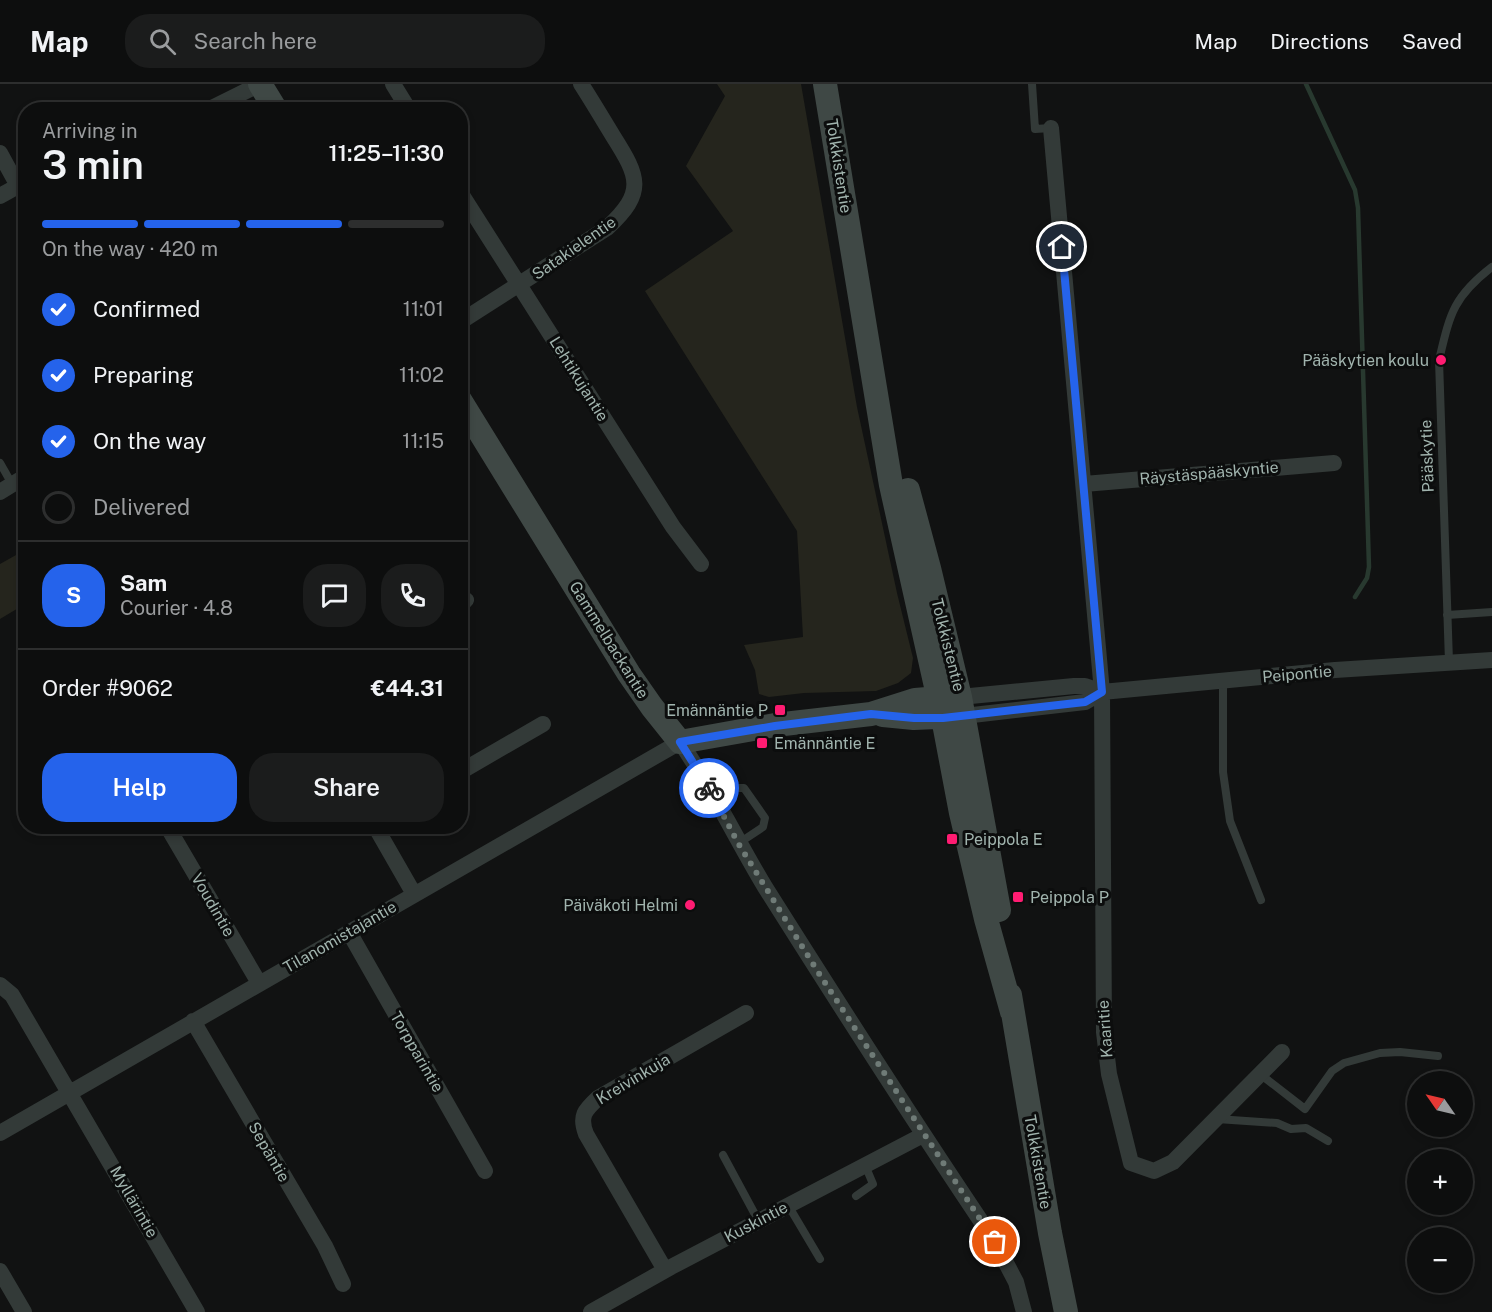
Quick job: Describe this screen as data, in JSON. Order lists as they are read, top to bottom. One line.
{"streets":{"street":["Tolkkistentie","Satakielentie","Lehtikujantie","Räystäspääskyntie","Gammelbackantie","Peipontie","Voudintie","Tilanomistajantie","Kaaritie","Torpparintie","Kreivinkuja","Sepäntie","Myllärintie","Kuskintie"],"lane":["Pääskytie"]},"crossings":[["Tolkkistentie","Peipontie"],["Satakielentie","Lehtikujantie"],["Pääskytie","Peipontie"],["Gammelbackantie","Tilanomistajantie"],["Peipontie","Kaaritie"],["Voudintie","Tilanomistajantie"],["Tilanomistajantie","Torpparintie"],["Tilanomistajantie","Sepäntie"],["Tilanomistajantie","Myllärintie"],["Kreivinkuja","Kuskintie"]],"places":{"other":["Pääskytien koulu","Päiväkoti Helmi"],"transit":["Emännäntie P","Emännäntie E","Peippola E","Peippola P"]},"north":"top left","page":{"header":"Map","search":"Search here","nav":["Map","Directions","Saved"],"heading":["3 min","Arriving in","11:25–11:30"],"panel":["Sam","Courier · 4.8","Order #9062","€44.31"],"bar":"On the way · 420 m","list":[["Confirmed","11:01"],["Preparing","11:02"],["On the way","11:15"],"Delivered"],"round":"S","buttons":["Help","Share"],"map_buttons":["+","−"]}}
